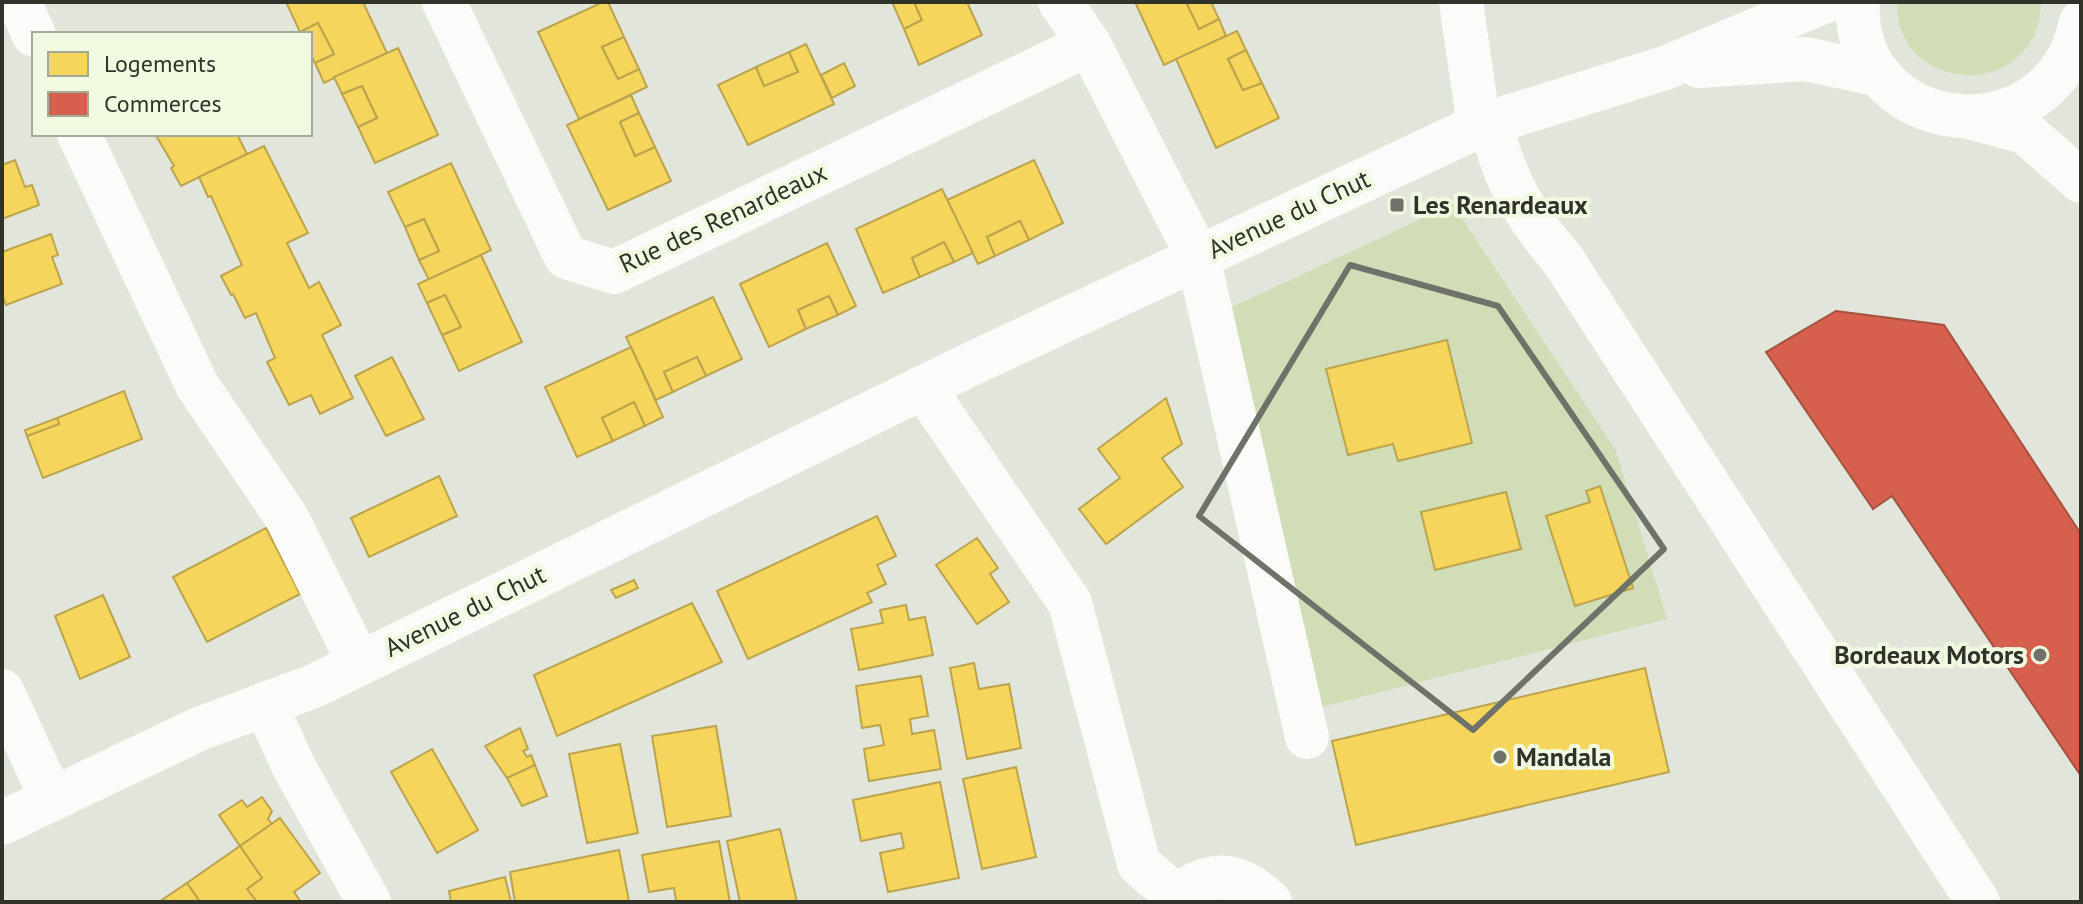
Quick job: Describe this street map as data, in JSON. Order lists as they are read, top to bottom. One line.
{"streets":{"street":["Avenue du Chut","Rue des Renardeaux"]},"places":{"transit":["Les Renardeaux"],"other":["Bordeaux Motors","Mandala"]},"legend":["Logements","Commerces"]}
